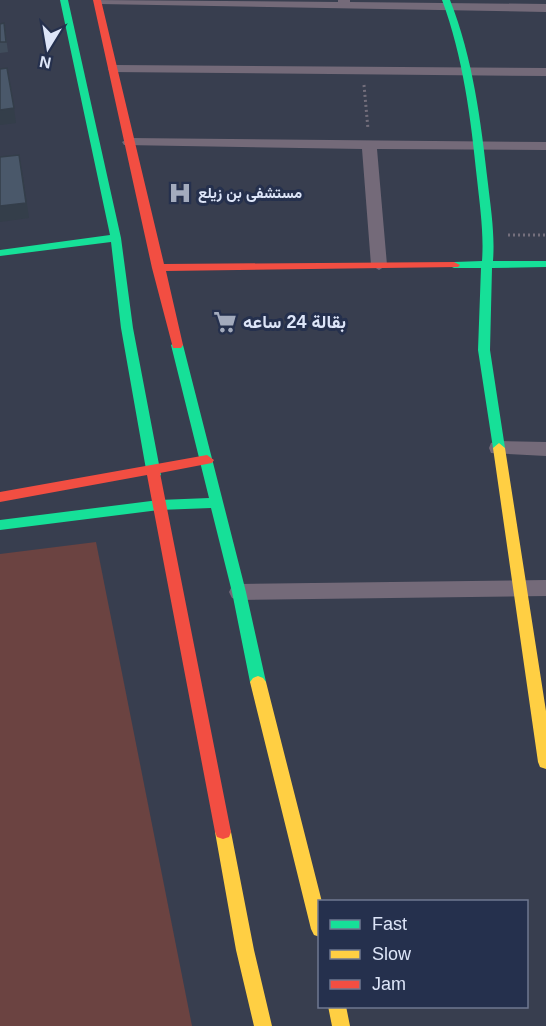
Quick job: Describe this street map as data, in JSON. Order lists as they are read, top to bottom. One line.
{"places":{"hospital":["مستشفى بن زيلع"],"supermarket":["بقالة 24 ساعه"]},"legend":["Fast","Slow","Jam"],"north":"bottom"}
